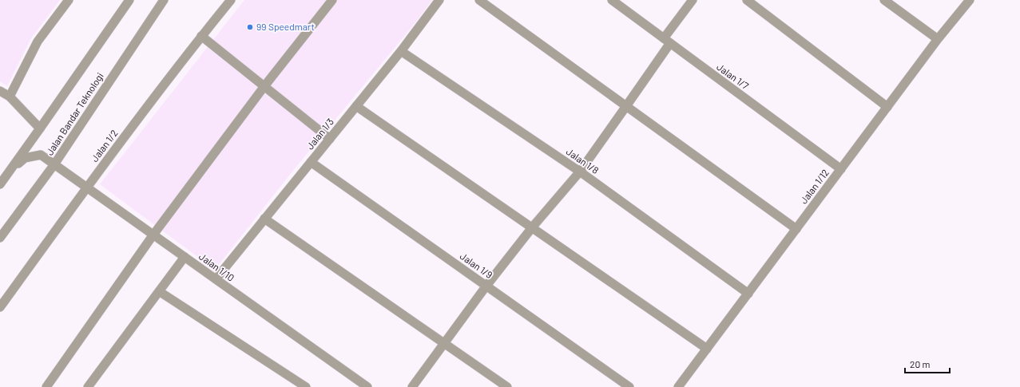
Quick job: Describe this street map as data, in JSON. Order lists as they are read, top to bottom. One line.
{"streets":{"street":["Jalan 1/7","Jalan Bandar Teknologi","Jalan 1/3","Jalan 1/2","Jalan 1/8","Jalan 1/12","Jalan 1/9","Jalan 1/10"]},"crossings":[["Jalan 1/7","Jalan 1/12"],["Jalan Bandar Teknologi","Jalan 1/10"],["Jalan 1/3","Jalan 1/8"],["Jalan 1/3","Jalan 1/9"],["Jalan 1/3","Jalan 1/10"],["Jalan 1/2","Jalan 1/10"],["Jalan 1/8","Jalan 1/12"]],"places":["99 Speedmart"],"scale_bar":"20 m"}
